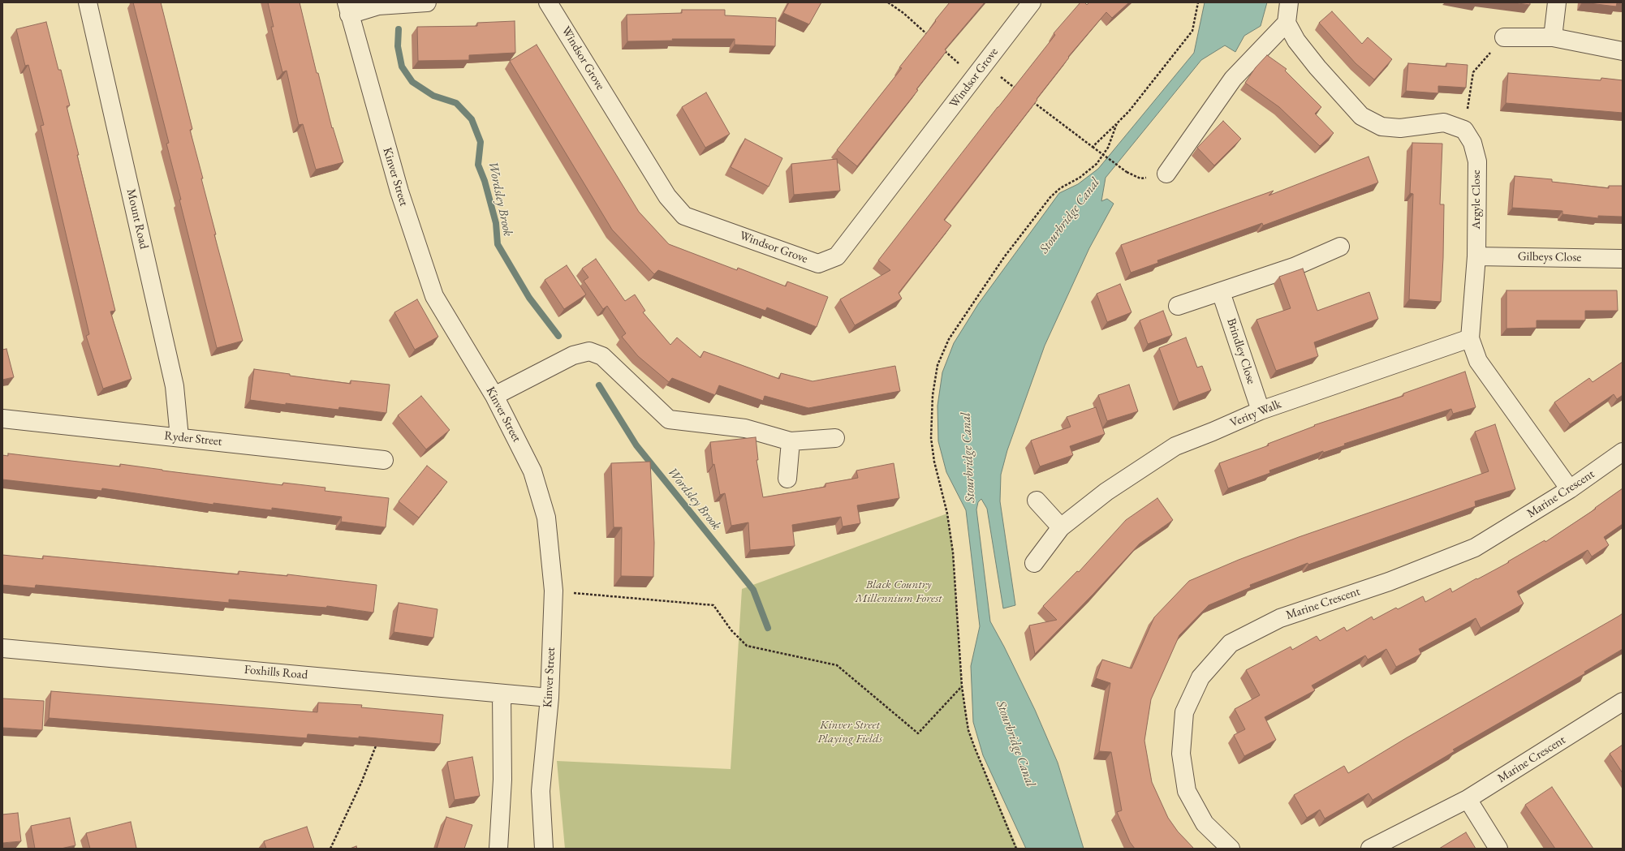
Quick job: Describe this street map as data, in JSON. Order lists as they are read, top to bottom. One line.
{"streets":{"street":["Windsor Grove","Kinver Street","Argyle Close","Mount Road","Gilbeys Close","Brindley Close","Verity Walk","Ryder Street","Marine Crescent","Foxhills Road"]},"crossings":[["Kinver Street","Foxhills Road"],["Argyle Close","Gilbeys Close"],["Argyle Close","Verity Walk"],["Argyle Close","Marine Crescent"],["Mount Road","Ryder Street"],["Brindley Close","Verity Walk"]],"water":["Wordsley Brook","Stourbridge Canal"],"parks":["Black Country Millennium Forest","Kinver Street Playing Fields"]}
